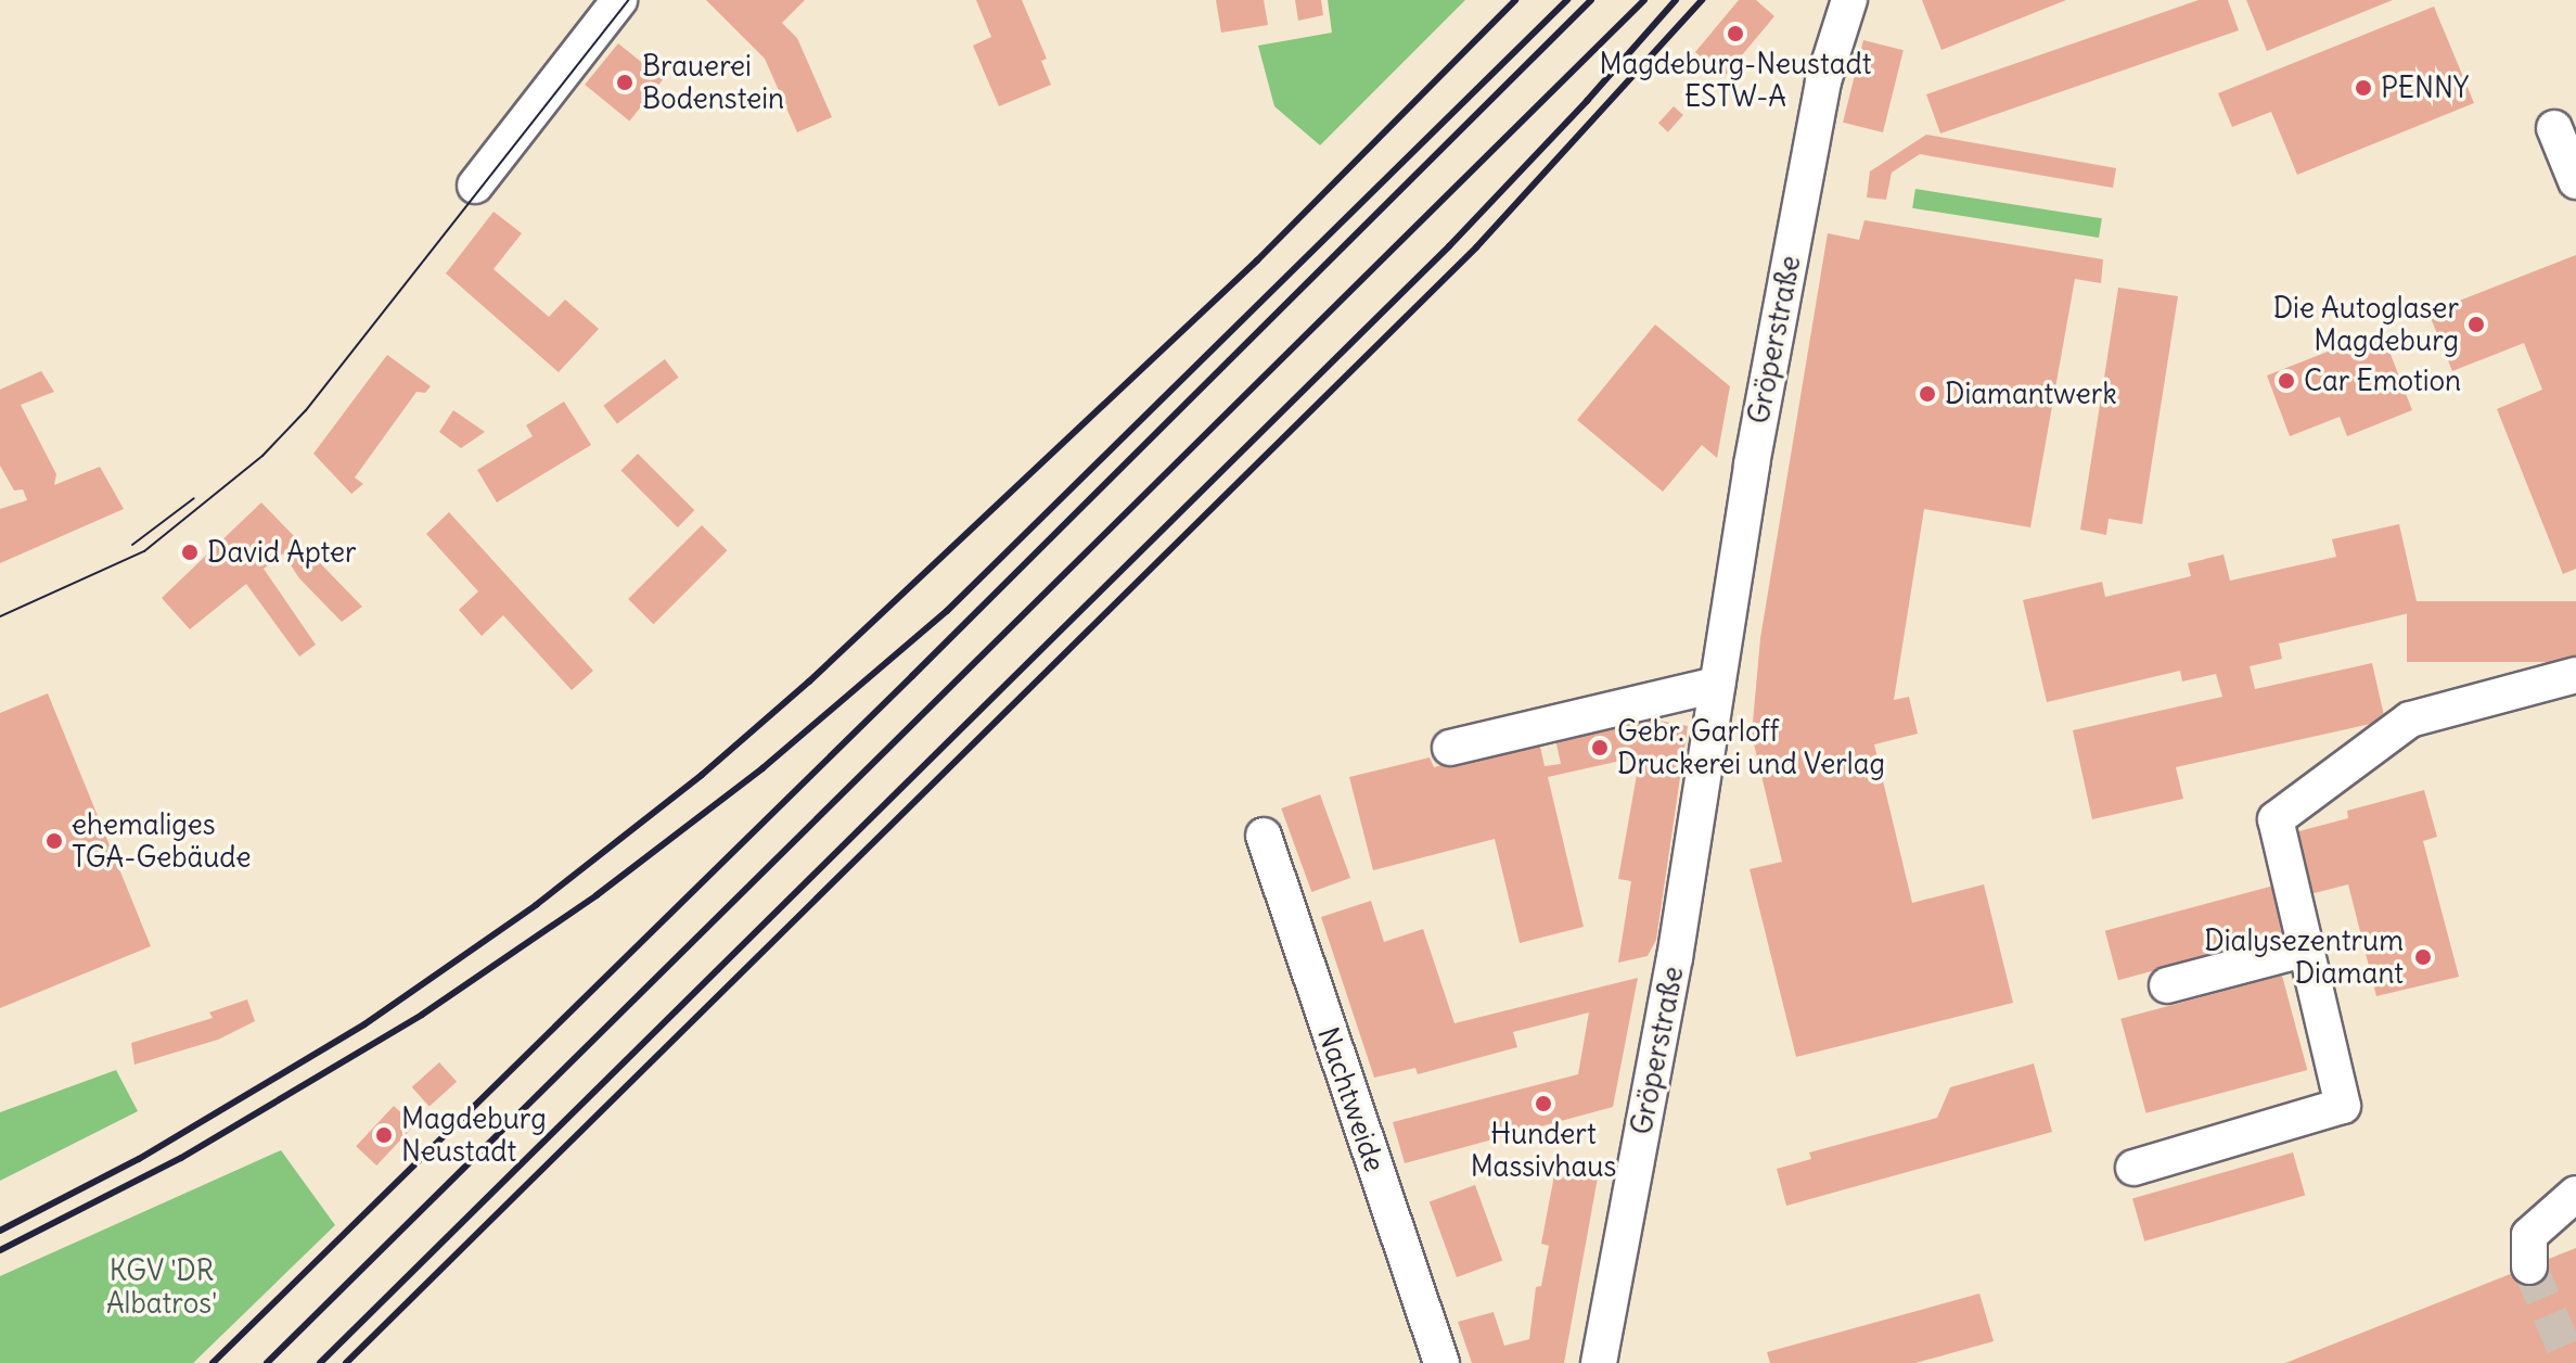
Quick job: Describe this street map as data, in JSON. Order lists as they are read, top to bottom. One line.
{"streets":{"street":["Gröperstraße","Nachtweide"]},"parks":["KGV 'DR Albatros'"],"places":["Magdeburg-Neustadt ESTW-A","Brauerei Bodenstein","PENNY","Die Autoglaser Magdeburg","Car Emotion","Diamantwerk","David Apter","Gebr. Garloff Druckerei und Verlag","ehemaliges TGA-Gebäude","Dialysezentrum Diamant","Hundert Massivhaus","Magdeburg Neustadt"]}
